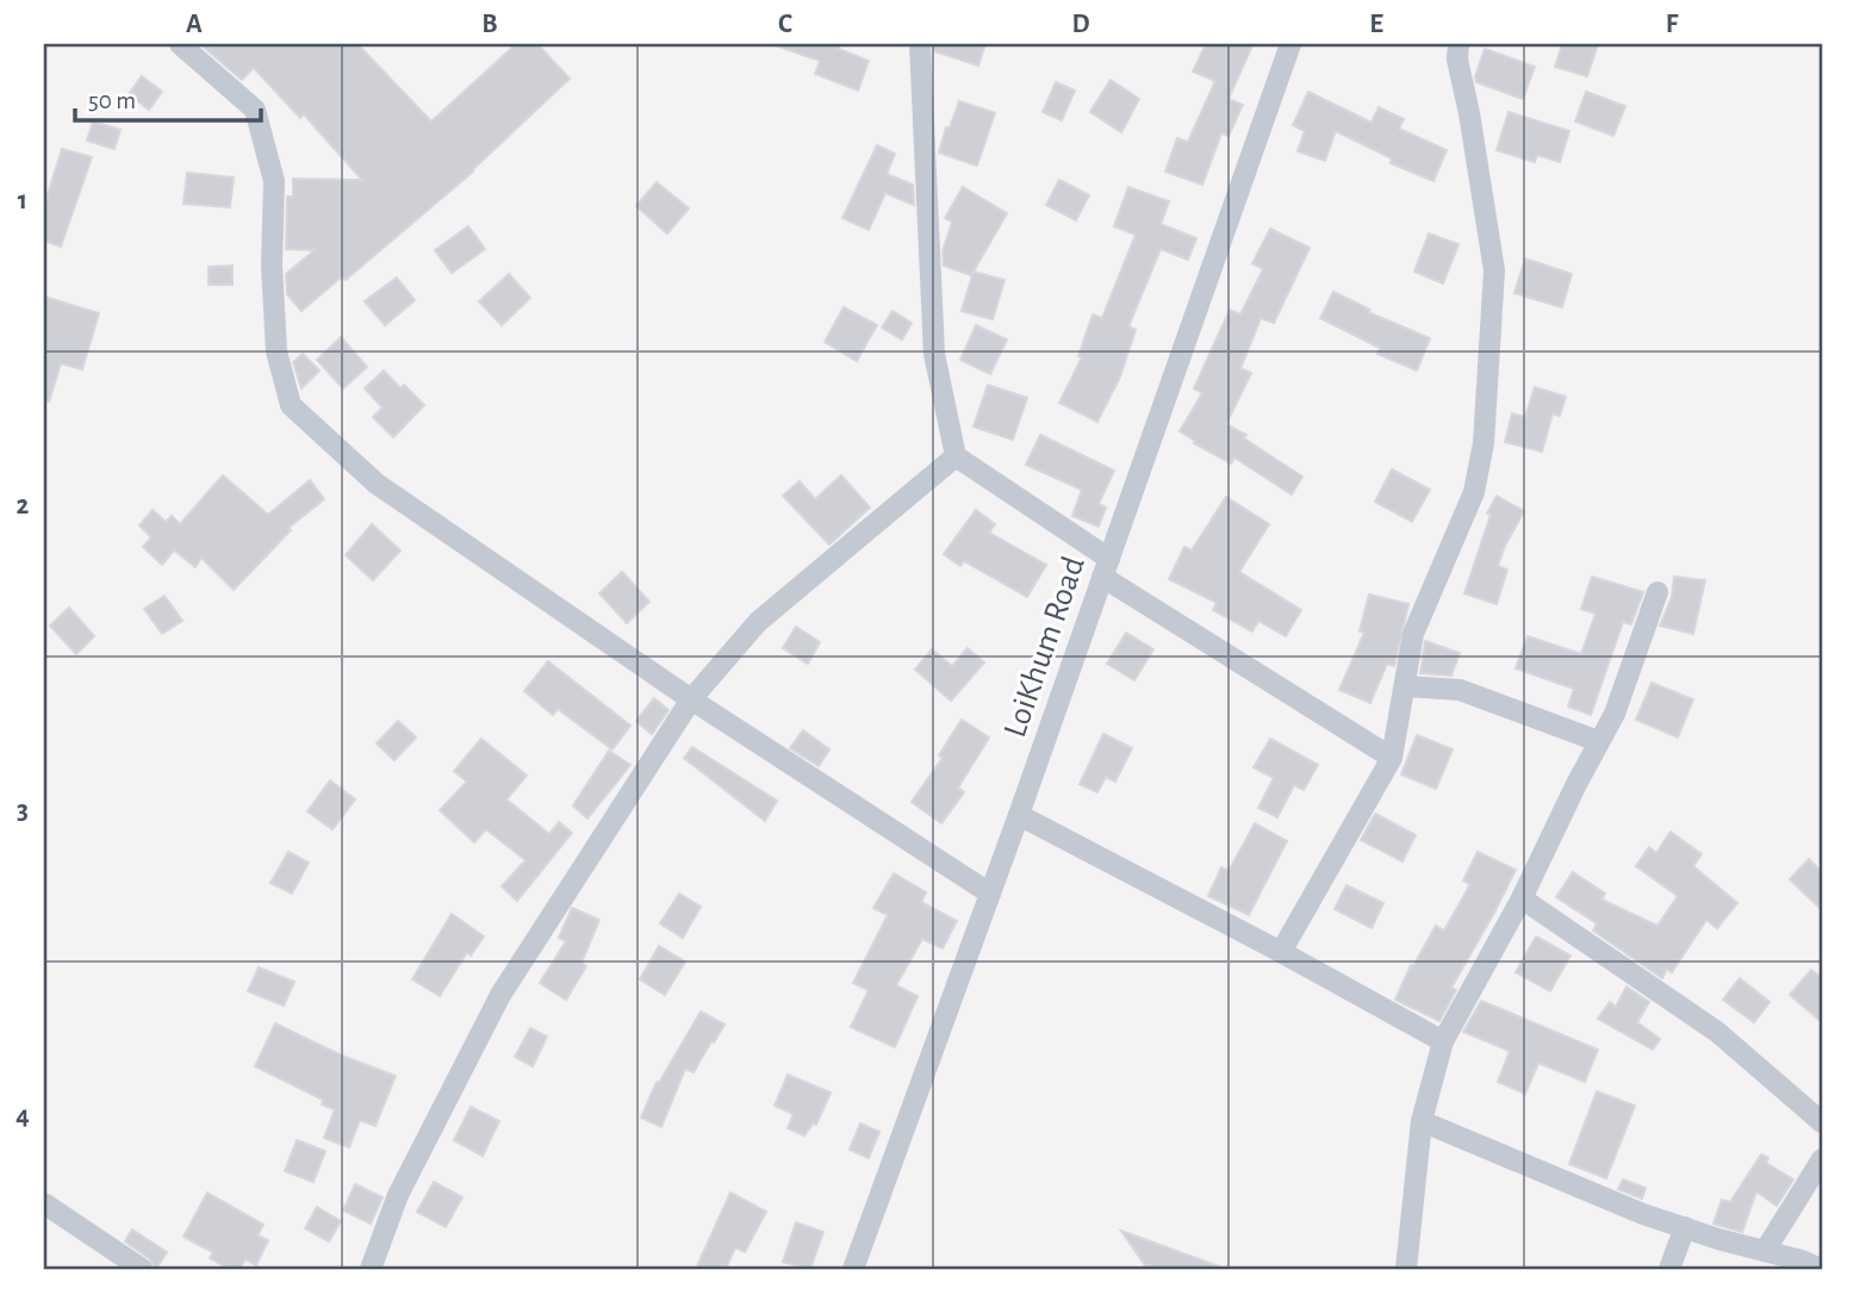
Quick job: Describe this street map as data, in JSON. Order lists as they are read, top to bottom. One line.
{"streets":{"street":["LoiKhum Road"]},"scale_bar":"50 m","grid":{"columns":["A","B","C","D","E","F"],"rows":["1","2","3","4"]}}
